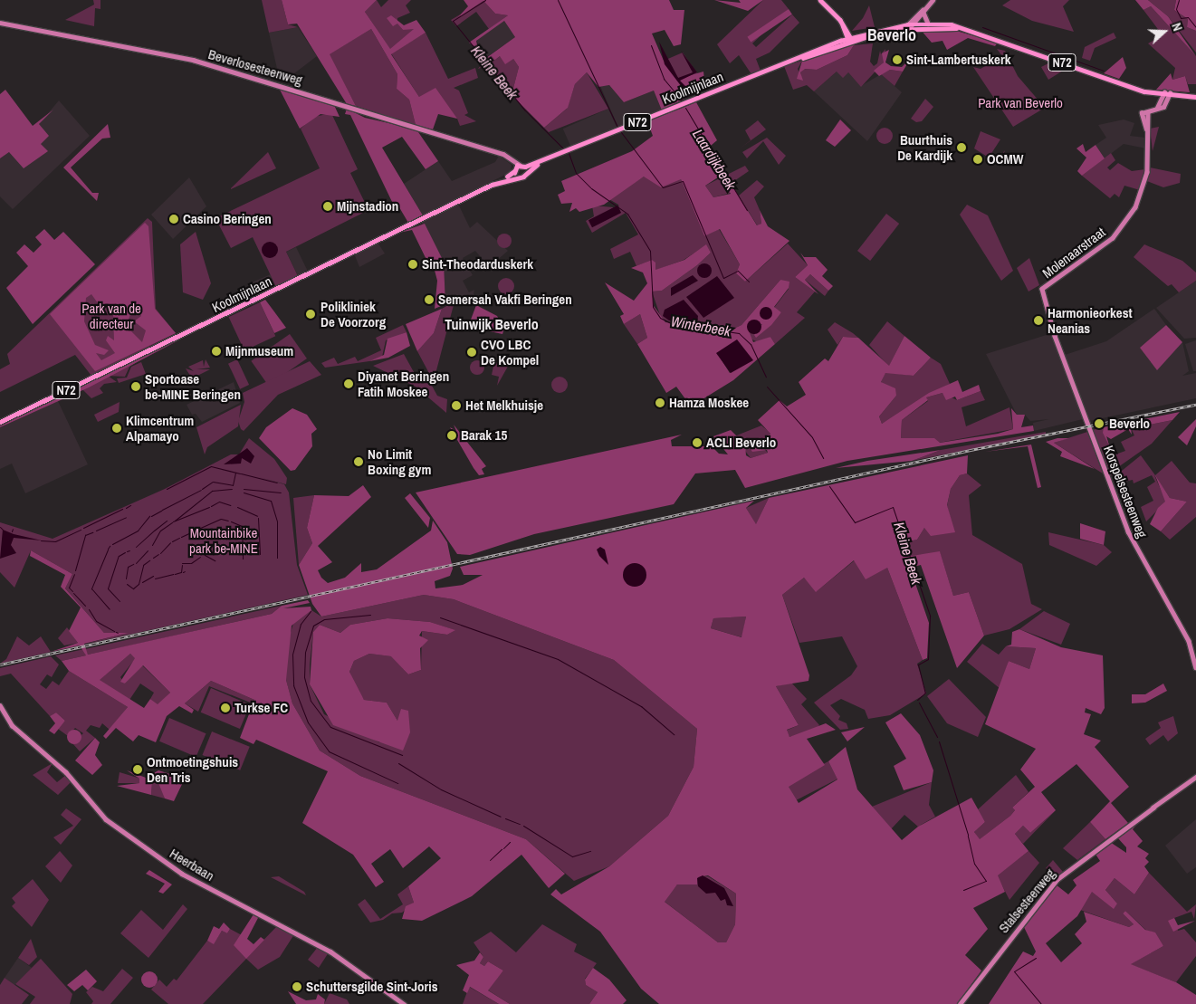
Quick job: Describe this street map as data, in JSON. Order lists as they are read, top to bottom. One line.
{"streets":{"main road":["N72","Koolmijnlaan"],"street":["Beverlosesteenweg","Molenaarstraat","Korspelsesteenweg","Heerbaan","Stalsesteenweg"]},"crossings":[["N72","Beverlosesteenweg"],["N72","Koolmijnlaan"],["Beverlosesteenweg","Koolmijnlaan"],["Molenaarstraat","Korspelsesteenweg"]],"districts":["Beverlo","Tuinwijk Beverlo"],"water":["Kleine Beek","Laardijkbeek","Winterbeek"],"parks":["Park van Beverlo","Park van de directeur","Mountainbike park be-MINE"],"places":["Sint-Lambertuskerk","Buurthuis De Kardijk","OCMW","Mijnstadion","Casino Beringen","Sint-Theodarduskerk","Semersah Vakfi Beringen","Polikliniek De Voorzorg","Harmonieorkest Neanias","Mijnmuseum","CVO LBC De Kompel","Diyanet Beringen Fatih Moskee","Sportoase be-MINE Beringen","Hamza Moskee","Het Melkhuisje","Beverlo","Klimcentrum Alpamayo","Barak 15","ACLI Beverlo","No Limit Boxing gym","Turkse FC","Ontmoetingshuis Den Tris","Schuttersgilde Sint-Joris"],"north":"right"}
